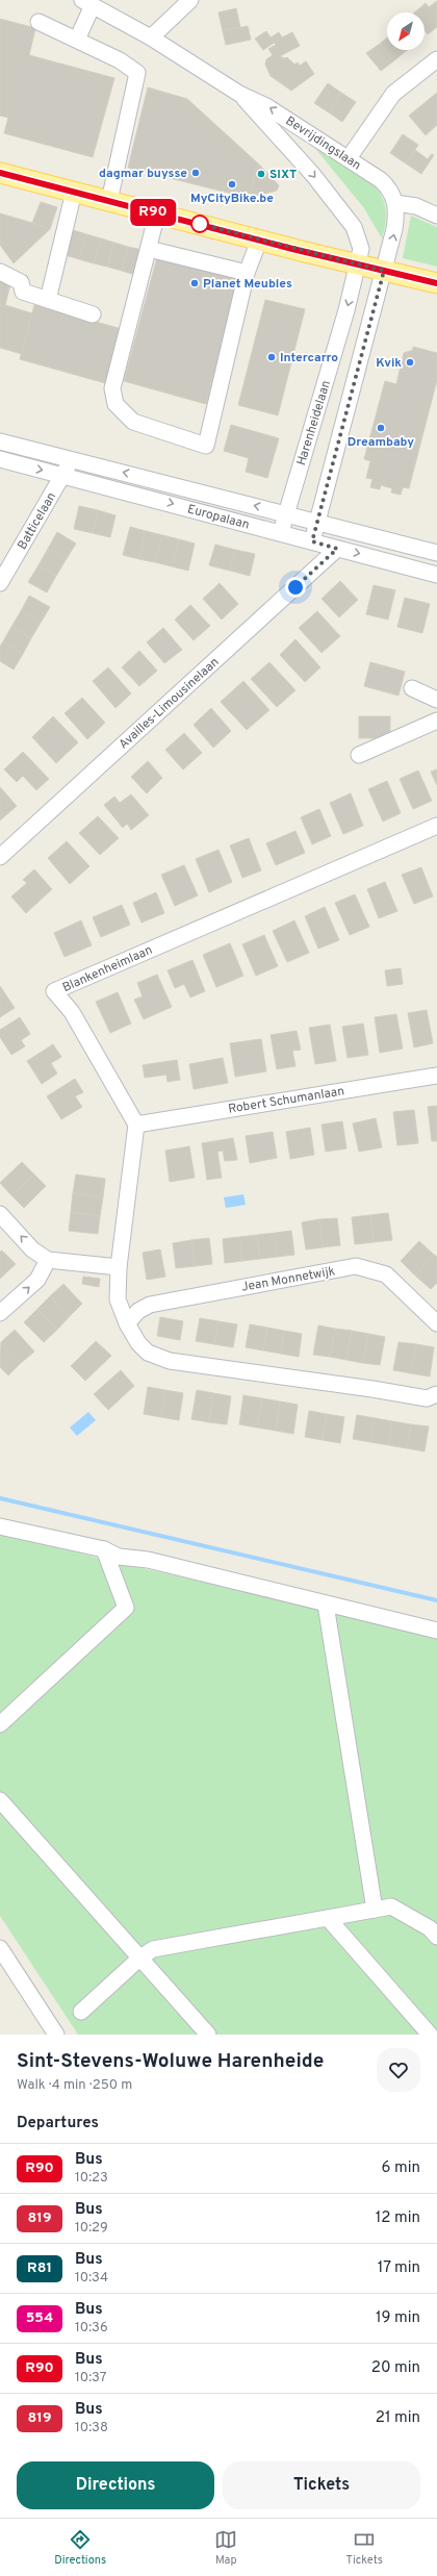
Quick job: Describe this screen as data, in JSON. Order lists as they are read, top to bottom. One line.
{"streets":{"street":["Bevrijdingslaan","Harenheidelaan","Europalaan","Batticelaan","Availles-Limousinelaan","Blankenheimlaan","Robert Schumanlaan","Jean Monnetwijk"]},"crossings":[["Bevrijdingslaan","Harenheidelaan"],["Harenheidelaan","Europalaan"],["Europalaan","Batticelaan"],["Europalaan","Availles-Limousinelaan"],["Blankenheimlaan","Robert Schumanlaan"]],"places":["dagmar buysse","SIXT","MyCityBike.be","Planet Meubles","Intercarro","Kvik","Dreambaby"],"lines":["bus line R90"],"north":"bottom left","page":{"on_map":"R90","heading":[["Sint-Stevens-Woluwe Harenheide","Walk · 4 min · 250 m"],"Departures"],"list":[{"mark":"R90","name":"Bus","note":"10:23","value":"6 min"},{"mark":"819","name":"Bus","note":"10:29","value":"12 min"},{"mark":"R81","name":"Bus","note":"10:34","value":"17 min"},{"mark":"554","name":"Bus","note":"10:36","value":"19 min"},{"mark":"R90","name":"Bus","note":"10:37","value":"20 min"},{"mark":"819","name":"Bus","note":"10:38","value":"21 min"}],"buttons":["Directions","Tickets"],"tabs":["Directions","Map","Tickets"]}}
